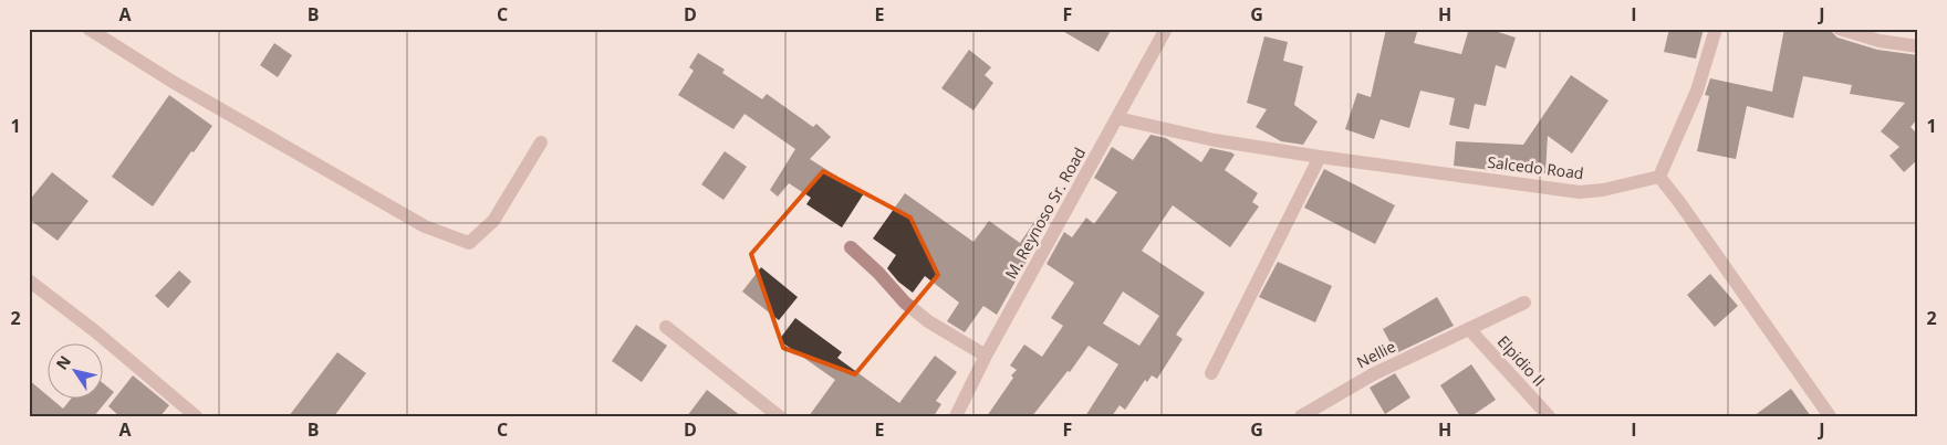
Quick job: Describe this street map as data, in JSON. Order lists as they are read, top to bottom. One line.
{"streets":{"street":["Salcedo Road","M. Reynoso Sr. Road","Nellie","Elpidio II"]},"crossings":[["Salcedo Road","M. Reynoso Sr. Road"],["Nellie","Elpidio II"]],"north":"top left","grid":{"columns":["A","B","C","D","E","F","G","H","I","J"],"rows":["1","2"]}}
